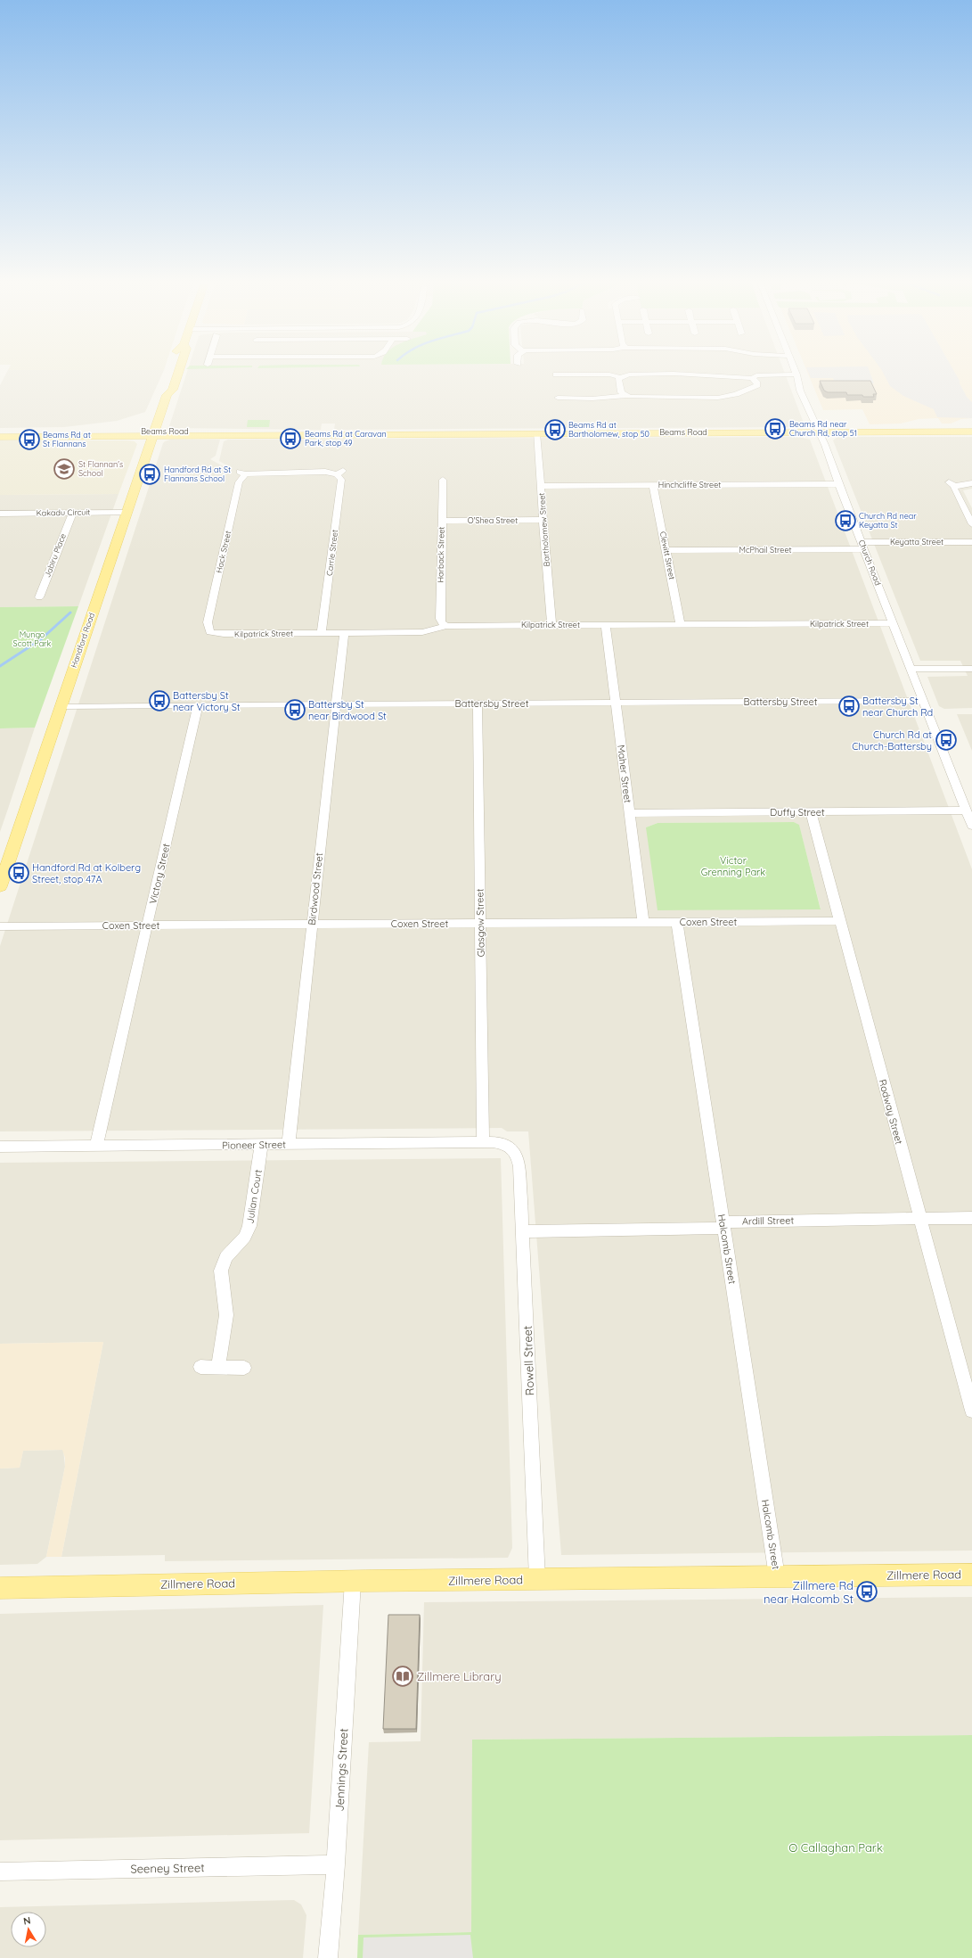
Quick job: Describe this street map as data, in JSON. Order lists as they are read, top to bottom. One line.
{"streets":{"main road":["Beams Road","Handford Road","Zillmere Road"],"street":["Hinchcliffe Street","Kakadu Circuit","O'Shea Street","Bartholomew Street","Keyatta Street","McPhail Street","Hack Street","Carrie Street","Harback Street","Jabiru Place","Clewitt Street","Church Road","Kilpatrick Street","Battersby Street","Maher Street","Duffy Street","Victory Street","Birdwood Street","Coxen Street","Glasgow Street","Rodway Street","Pioneer Street","Julian Court","Ardill Street","Halcomb Street","Rowell Street","Jennings Street","Seeney Street"]},"crossings":[["Beams Road","Bartholomew Street"],["Beams Road","Church Road"],["Beams Road","Handford Road"],["Hinchcliffe Street","Bartholomew Street"],["Hinchcliffe Street","Clewitt Street"],["Hinchcliffe Street","Church Road"],["Kakadu Circuit","Jabiru Place"],["Kakadu Circuit","Handford Road"],["O'Shea Street","Bartholomew Street"],["O'Shea Street","Harback Street"],["Bartholomew Street","Kilpatrick Street"],["Keyatta Street","McPhail Street"],["Keyatta Street","Church Road"],["McPhail Street","Clewitt Street"],["McPhail Street","Church Road"],["Hack Street","Carrie Street"],["Hack Street","Kilpatrick Street"],["Carrie Street","Kilpatrick Street"],["Harback Street","Kilpatrick Street"],["Clewitt Street","Kilpatrick Street"],["Church Road","Kilpatrick Street"],["Church Road","Battersby Street"],["Church Road","Duffy Street"],["Kilpatrick Street","Maher Street"],["Kilpatrick Street","Birdwood Street"],["Handford Road","Battersby Street"],["Battersby Street","Maher Street"],["Battersby Street","Victory Street"],["Battersby Street","Birdwood Street"],["Battersby Street","Glasgow Street"],["Maher Street","Duffy Street"],["Maher Street","Coxen Street"],["Duffy Street","Rodway Street"],["Victory Street","Coxen Street"],["Victory Street","Pioneer Street"],["Birdwood Street","Coxen Street"],["Birdwood Street","Pioneer Street"],["Coxen Street","Glasgow Street"],["Coxen Street","Rodway Street"],["Coxen Street","Halcomb Street"],["Glasgow Street","Pioneer Street"],["Rodway Street","Ardill Street"],["Pioneer Street","Julian Court"],["Pioneer Street","Rowell Street"],["Ardill Street","Halcomb Street"],["Ardill Street","Rowell Street"],["Halcomb Street","Zillmere Road"],["Rowell Street","Zillmere Road"],["Zillmere Road","Jennings Street"],["Jennings Street","Seeney Street"]],"parks":["Mungo Scott Park","Victor Grenning Park","O Callaghan Park"],"places":{"bus stop":["Beams Rd near Church Rd, stop 51","Beams Rd at Bartholomew, stop 50","Beams Rd at Caravan Park, stop 49","Beams Rd at St Flannans","Handford Rd at St Flannans School","Church Rd near Keyatta St","Battersby St near Victory St","Battersby St near Church Rd","Battersby St near Birdwood St","Church Rd at Church-Battersby","Handford Rd at Kolberg Street, stop 47A","Zillmere Rd near Halcomb St"],"school or university":["St Flannan's School"],"library":["Zillmere Library"]},"north":"top"}
